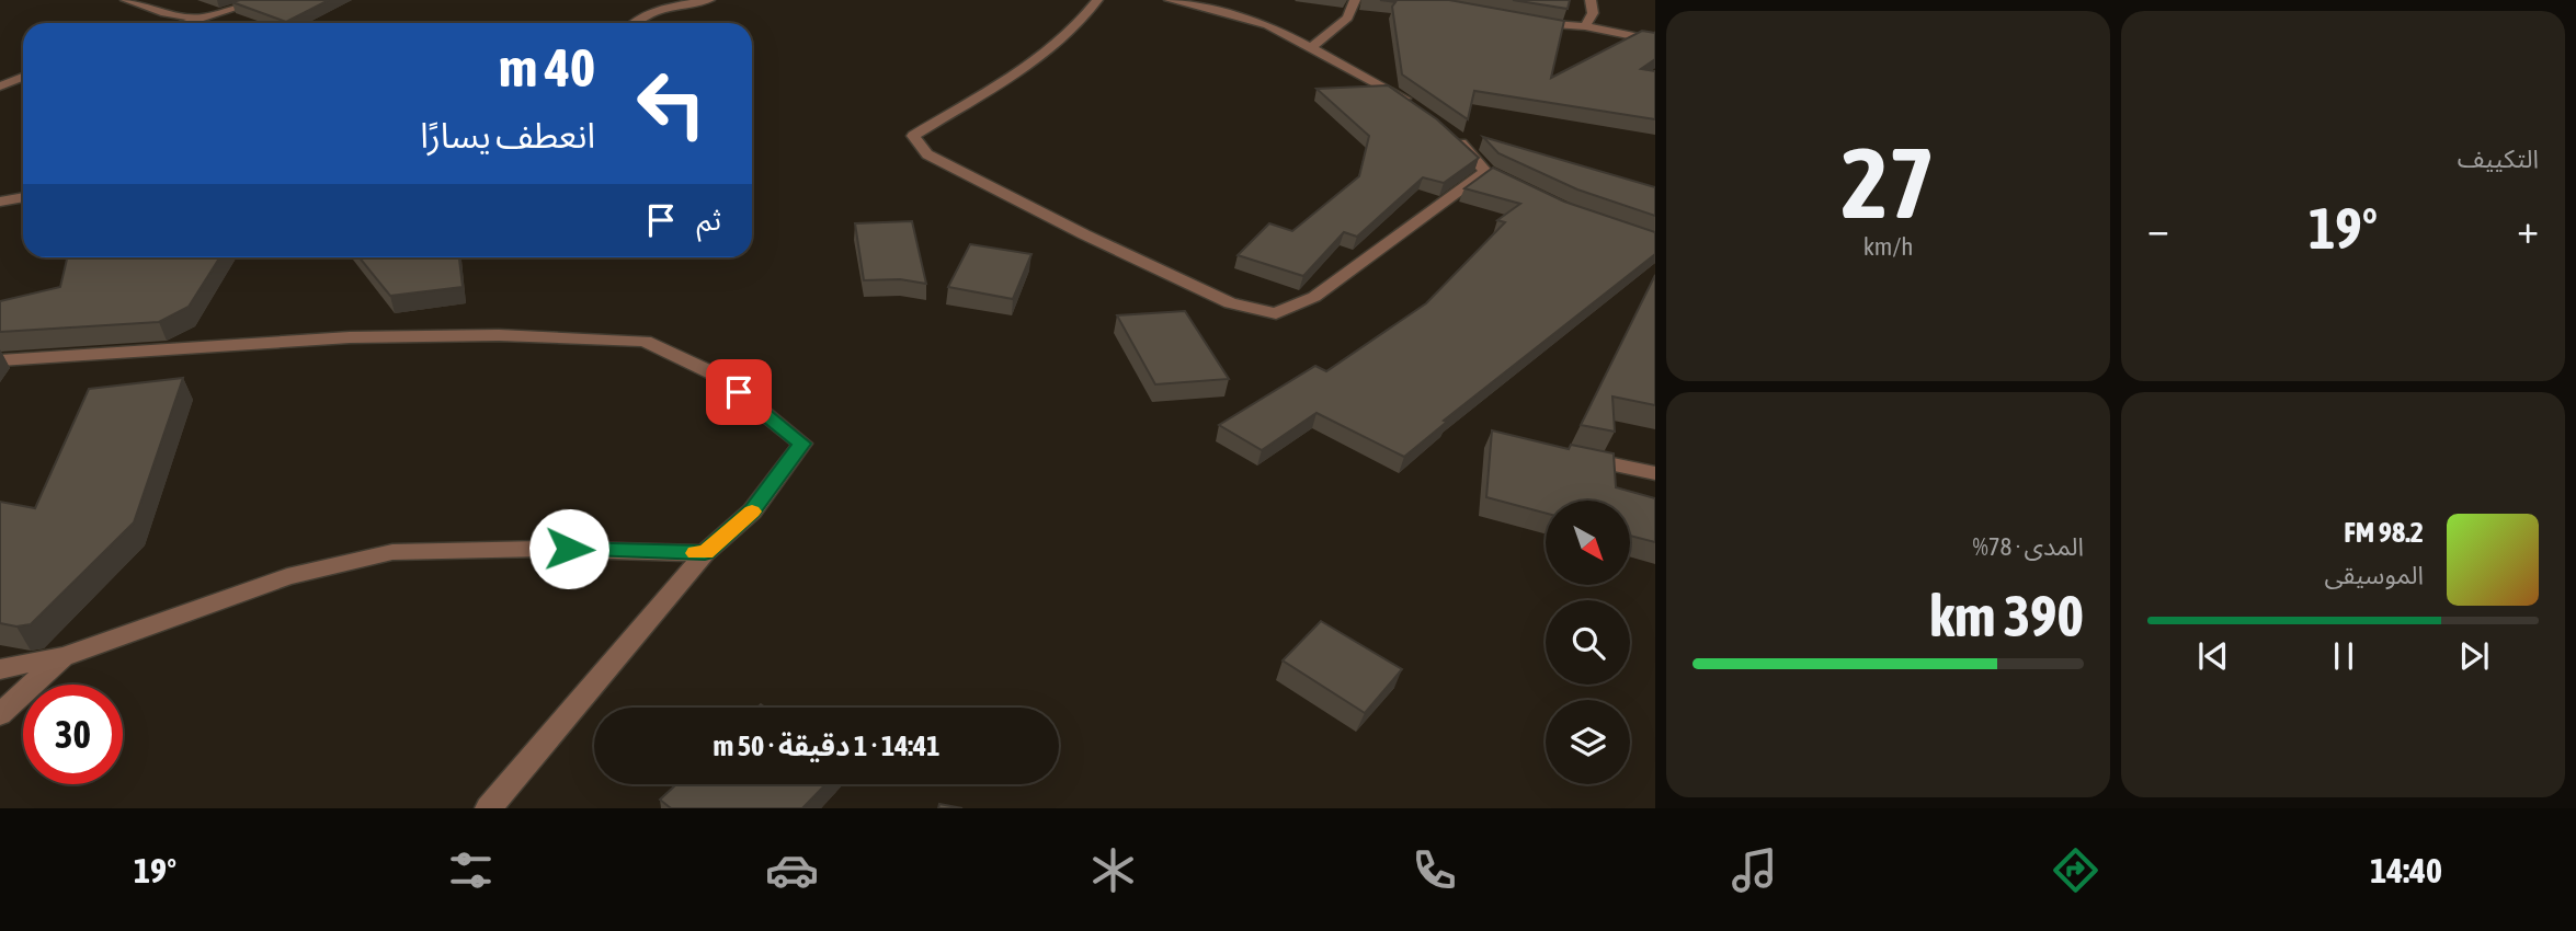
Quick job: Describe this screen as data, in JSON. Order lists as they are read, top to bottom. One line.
{"north":"bottom right","page":{"tile":["التكييف",["27","km/h"],["المدى · 78%","390 km"]],"turn":["40 m","انعطف يسارًا"],"then":"ثم","heat":["−","19°","+"],"song":["98.2 FM","الموسيقى"],"limit":"30","trip":"14:41 · 1 دقيقة · 50 m","tabs":["14:40","19°"]}}
